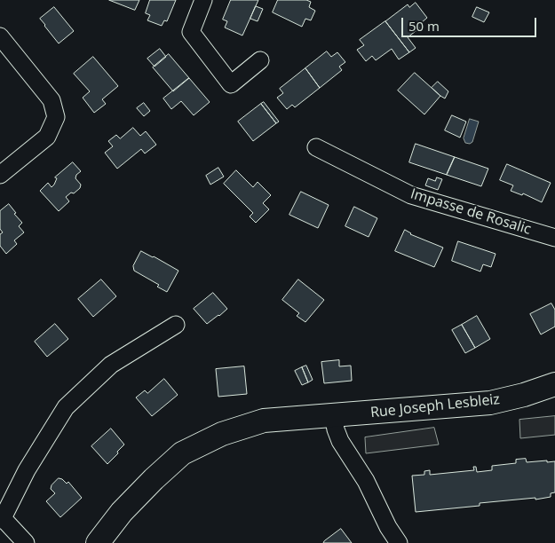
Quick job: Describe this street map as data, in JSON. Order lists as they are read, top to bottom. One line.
{"streets":{"main road":["Rue Joseph Lesbleiz"],"street":["Impasse de Rosalic"]},"scale_bar":"50 m"}
